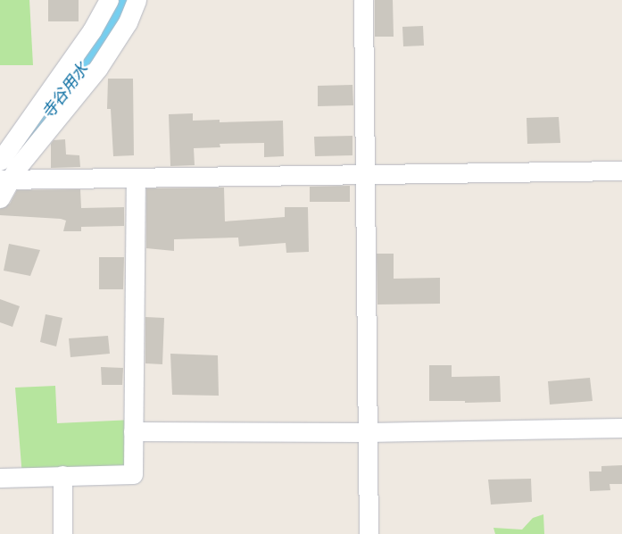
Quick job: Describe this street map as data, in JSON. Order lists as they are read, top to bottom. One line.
{"water":["寺谷用水"]}
